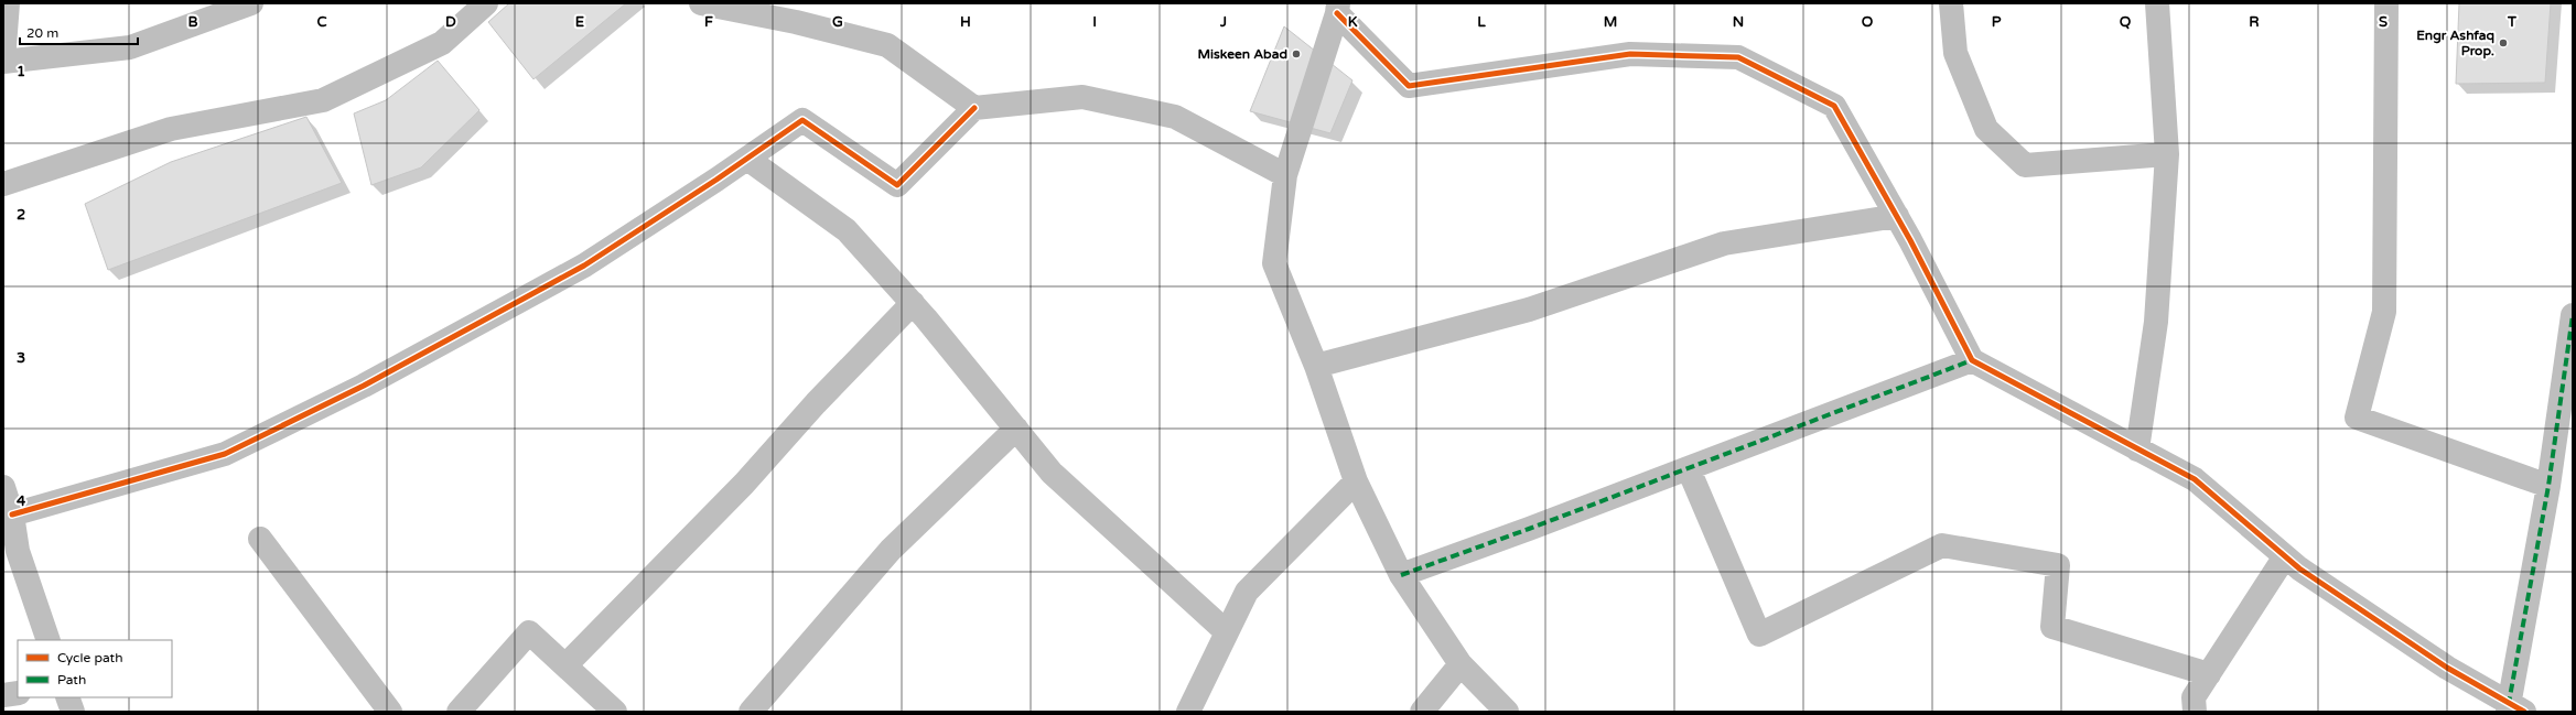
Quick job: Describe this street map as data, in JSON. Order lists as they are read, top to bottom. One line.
{"places":["Engr Ashfaq Prop.","Miskeen Abad"],"legend":["Cycle path","Path"],"scale_bar":"20 m","grid":{"columns":["B","C","D","E","F","G","H","I","J","K","L","M","N","O","P","Q","R","S","T"],"rows":["1","2","3","4"]}}
